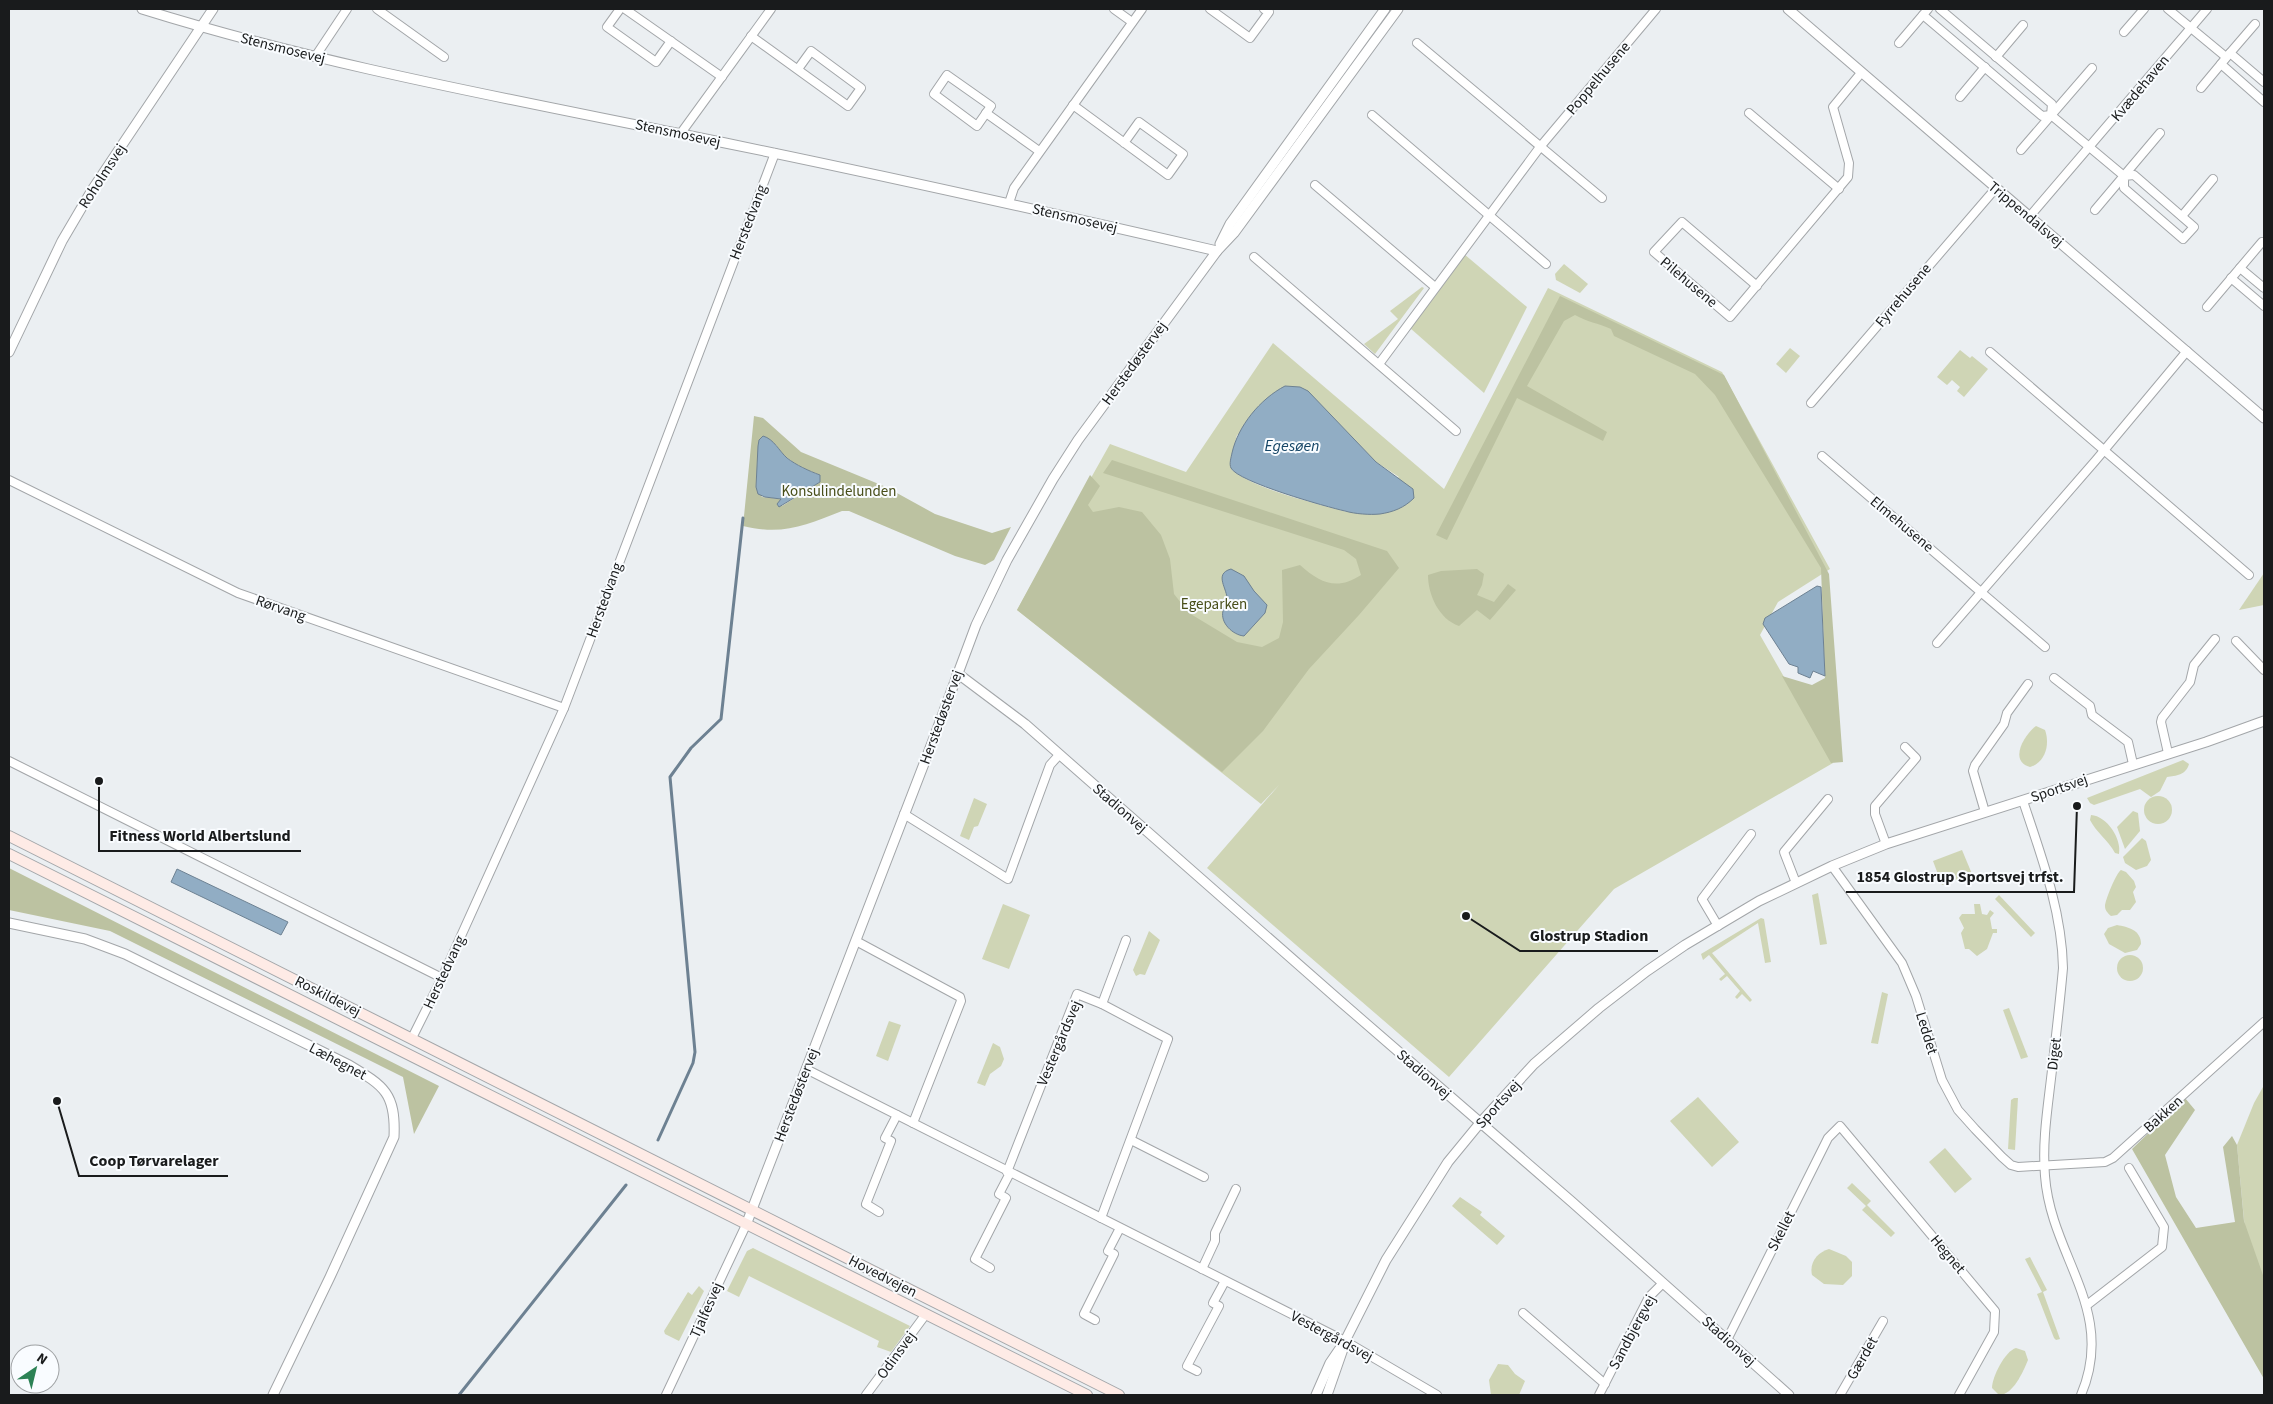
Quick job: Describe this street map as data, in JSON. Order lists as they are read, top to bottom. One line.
{"streets":{"main road":["Roskildevej","Hovedvejen"],"street":["Stensmosevej","Poppelhusene","Kvædehaven","Roholmsvej","Trippendalsvej","Herstedvang","Pilehusene","Fyrrehusene","Herstedøstervej","Elmehusene","Rørvang","Sportsvej","Stadionvej","Leddet","Vestergårdsvej","Diget","Læhegnet","Bakken","Skellet","Hegnet","Tjalfesvej","Sandbjergvej","Odinsvej","Gærdet"]},"crossings":[["Stensmosevej","Roholmsvej"],["Stensmosevej","Herstedvang"],["Stensmosevej","Herstedøstervej"],["Kvædehaven","Trippendalsvej"],["Trippendalsvej","Pilehusene"],["Trippendalsvej","Fyrrehusene"],["Herstedvang","Rørvang"],["Herstedvang","Roskildevej"],["Herstedøstervej","Stadionvej"],["Herstedøstervej","Vestergårdsvej"],["Herstedøstervej","Hovedvejen"],["Herstedøstervej","Tjalfesvej"],["Sportsvej","Stadionvej"],["Sportsvej","Leddet"],["Sportsvej","Vestergårdsvej"],["Sportsvej","Diget"],["Stadionvej","Skellet"],["Stadionvej","Sandbjergvej"],["Roskildevej","Hovedvejen"],["Leddet","Diget"],["Leddet","Bakken"],["Diget","Bakken"],["Skellet","Hegnet"],["Hovedvejen","Tjalfesvej"],["Hovedvejen","Odinsvej"]],"water":["Egesøen"],"parks":["Konsulindelunden","Egeparken"],"places":["Fitness World Albertslund","1854 Glostrup Sportsvej trfst.","Glostrup Stadion","Coop Tørvarelager"],"north":"top right"}
